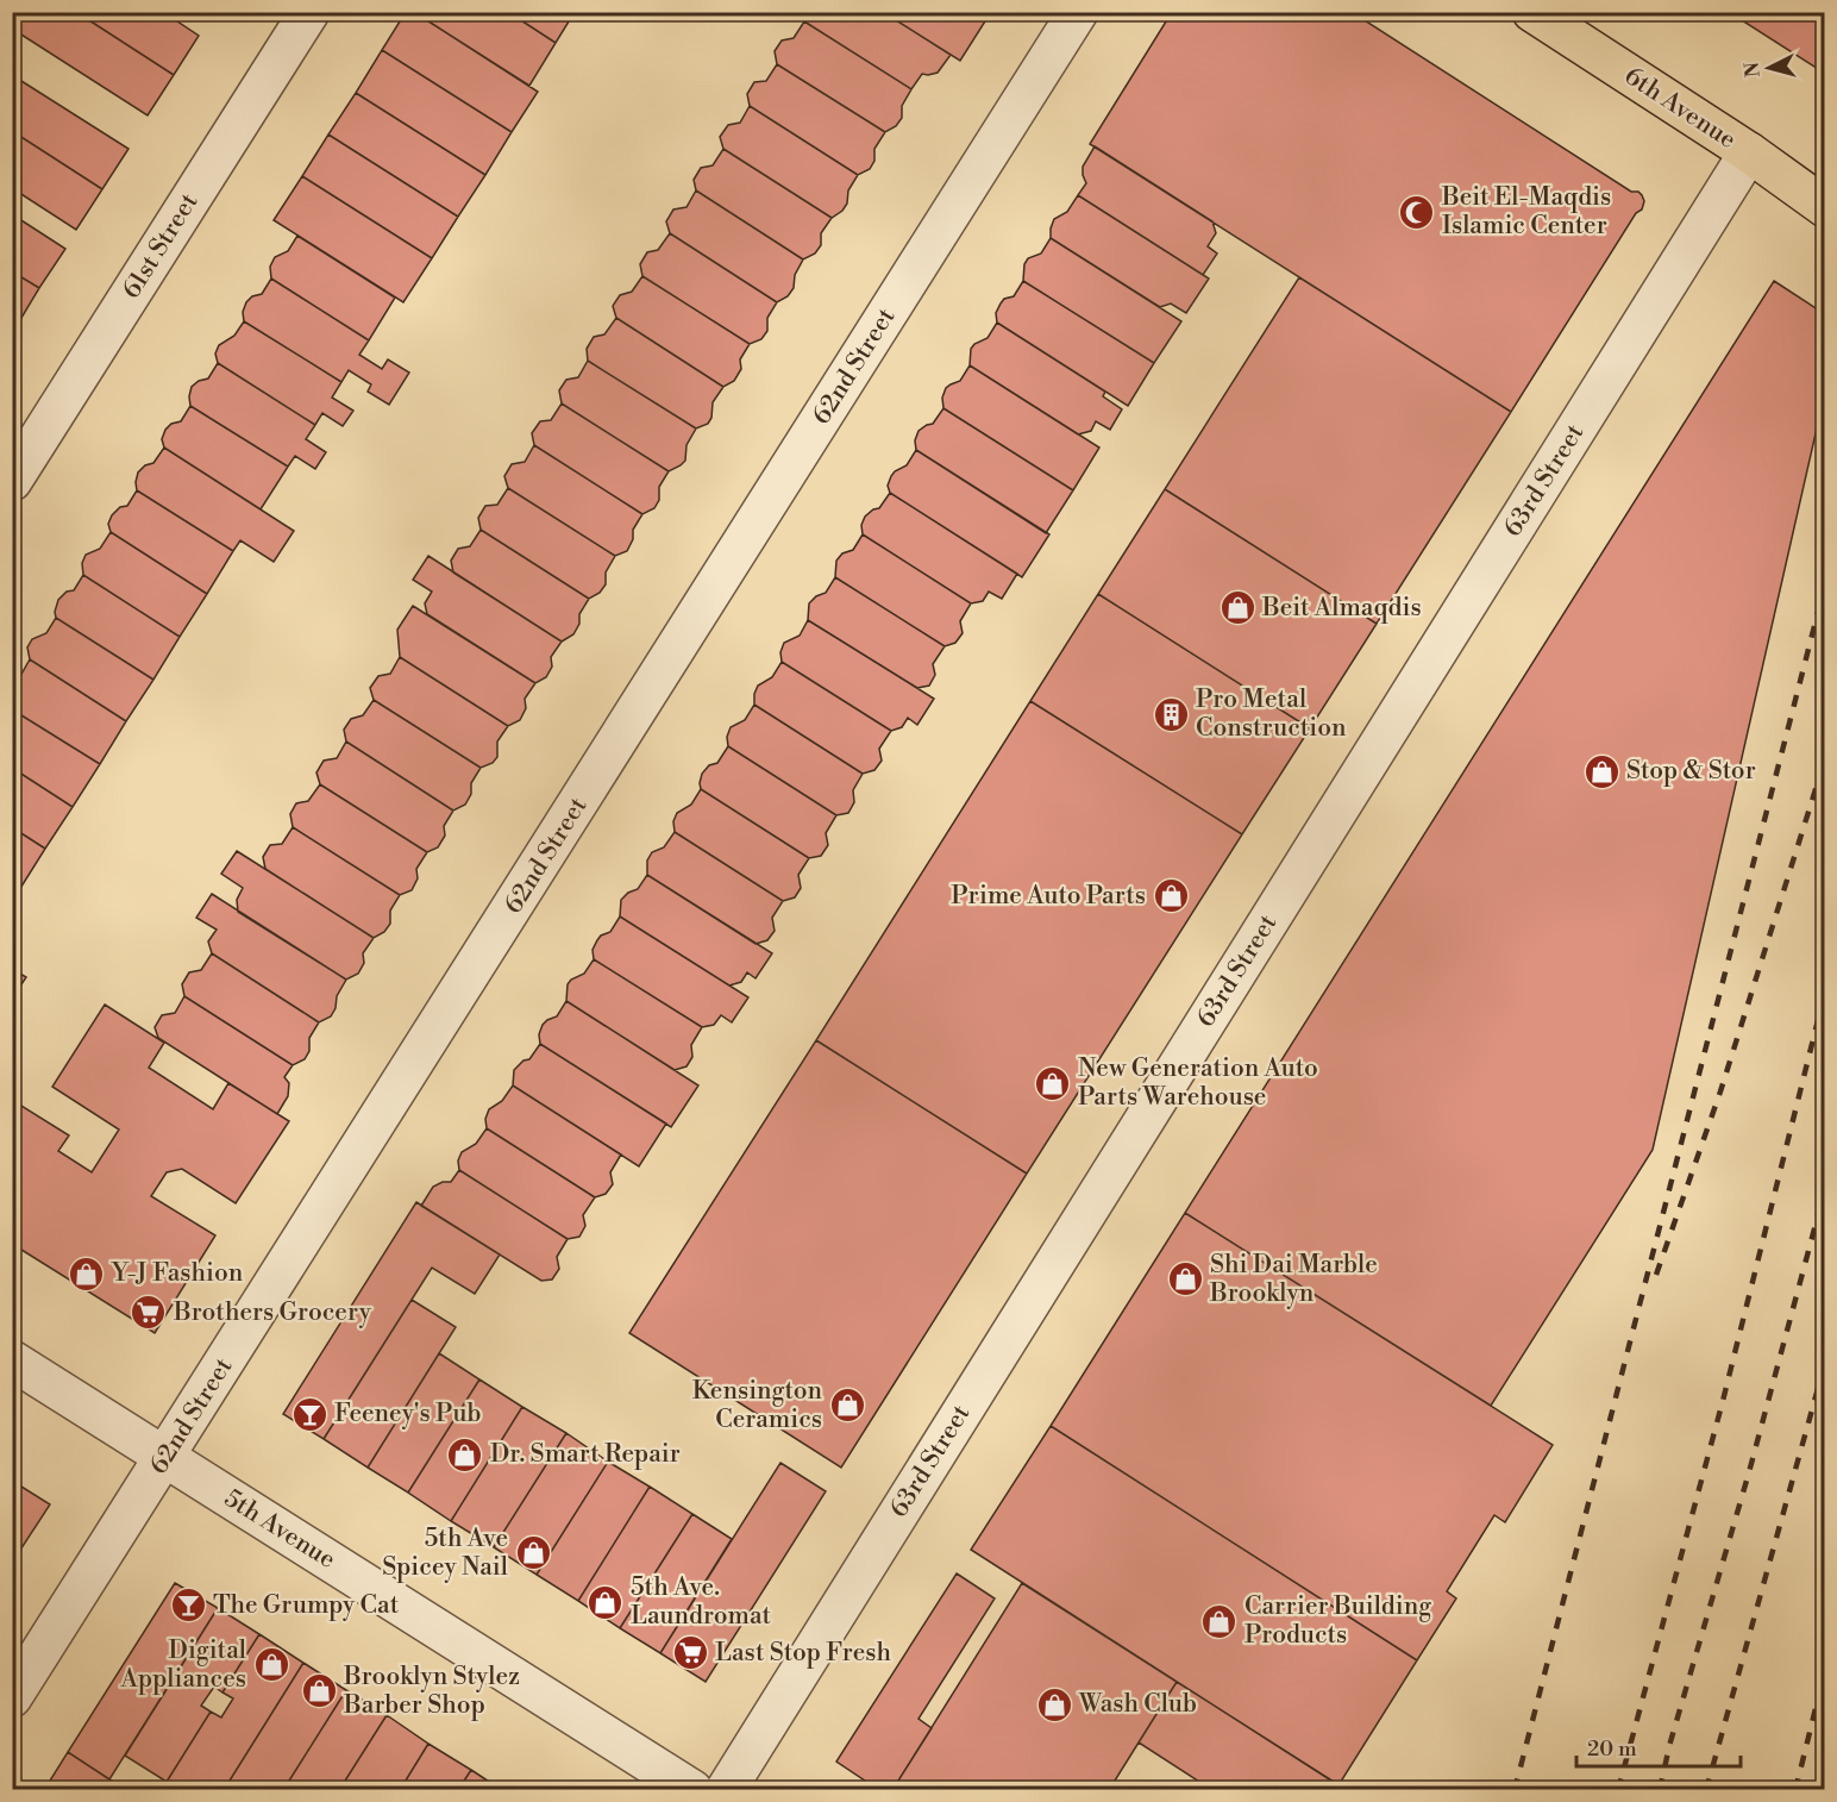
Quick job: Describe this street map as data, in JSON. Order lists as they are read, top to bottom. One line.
{"streets":{"main road":["6th Avenue"],"street":["61st Street","62nd Street","63rd Street","5th Avenue"]},"crossings":[["6th Avenue","63rd Street"],["62nd Street","5th Avenue"]],"places":{"mosque":["Beit El-Maqdis Islamic Center"],"shop":["Beit Almaqdis","Stop & Stor","Prime Auto Parts","New Generation Auto Parts Warehouse","Y-J Fashion","Shi Dai Marble Brooklyn","Kensington Ceramics","Dr. Smart Repair","5th Ave Spicey Nail","5th Ave. Laundromat","Carrier Building Products","Digital Appliances","Brooklyn Stylez Barber Shop","Wash Club"],"building":["Pro Metal Construction"],"supermarket":["Brothers Grocery","Last Stop Fresh"],"bar":["Feeney's Pub","The Grumpy Cat"]},"scale_bar":"20 m","north":"left"}
